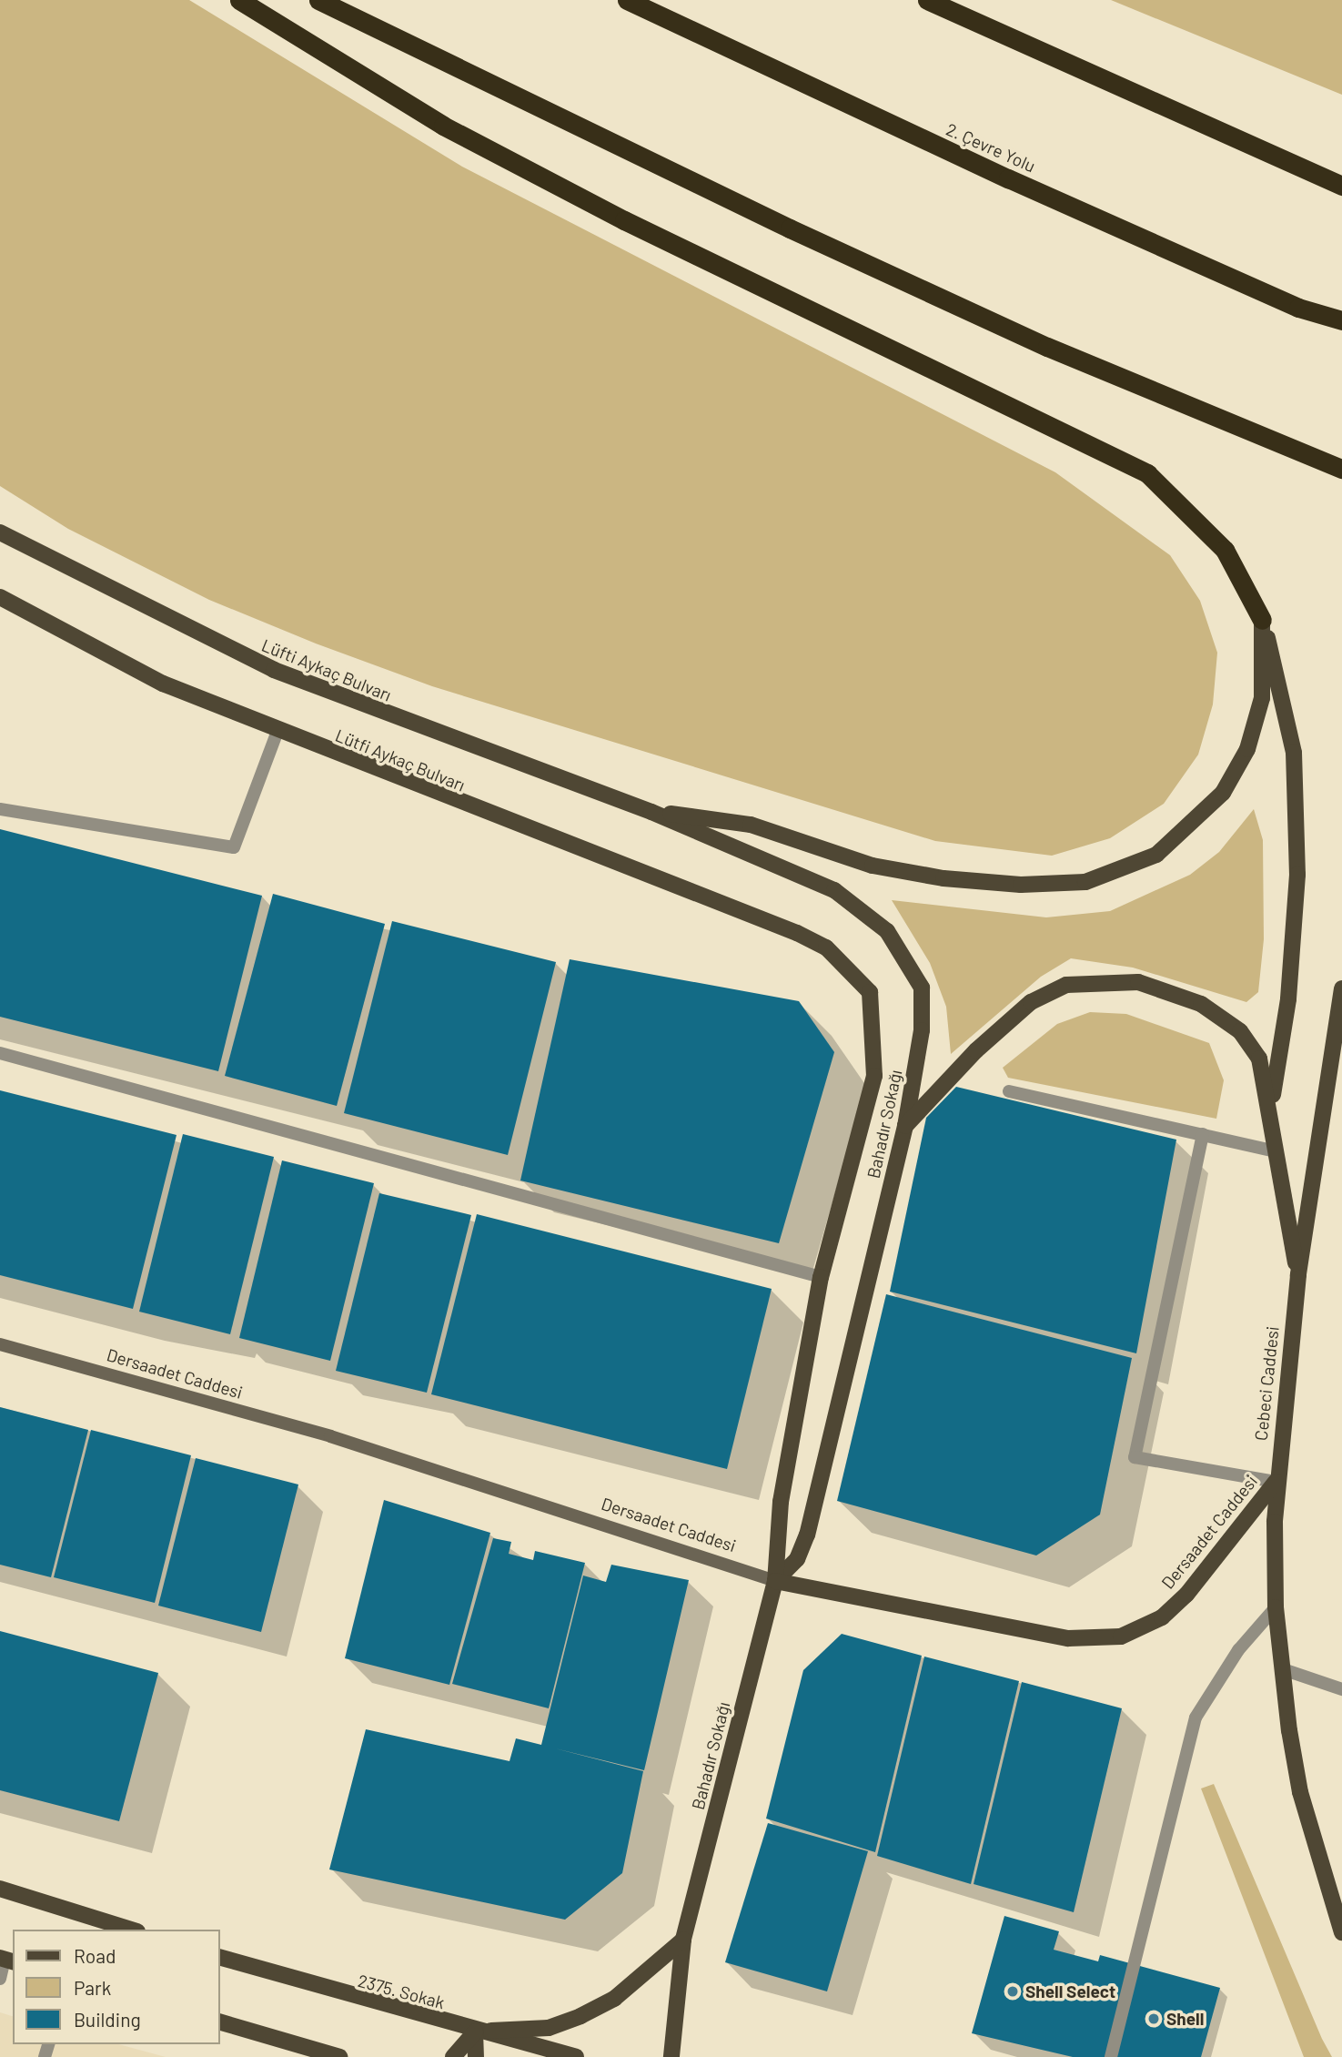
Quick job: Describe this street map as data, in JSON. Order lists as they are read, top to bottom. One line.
{"streets":{"highway":["2. Çevre Yolu"],"main road":["Lüfti Aykaç Bulvarı","Lütfi Aykaç Bulvarı","Bahadır Sokağı","Dersaadet Caddesi","Cebeci Caddesi","2375. Sokak"]},"crossings":[["Lüfti Aykaç Bulvarı","Bahadır Sokağı"],["Lütfi Aykaç Bulvarı","Bahadır Sokağı"],["Bahadır Sokağı","Dersaadet Caddesi"],["Dersaadet Caddesi","Cebeci Caddesi"]],"places":["Shell Select","Shell"],"legend":["Road","Park","Building"]}
